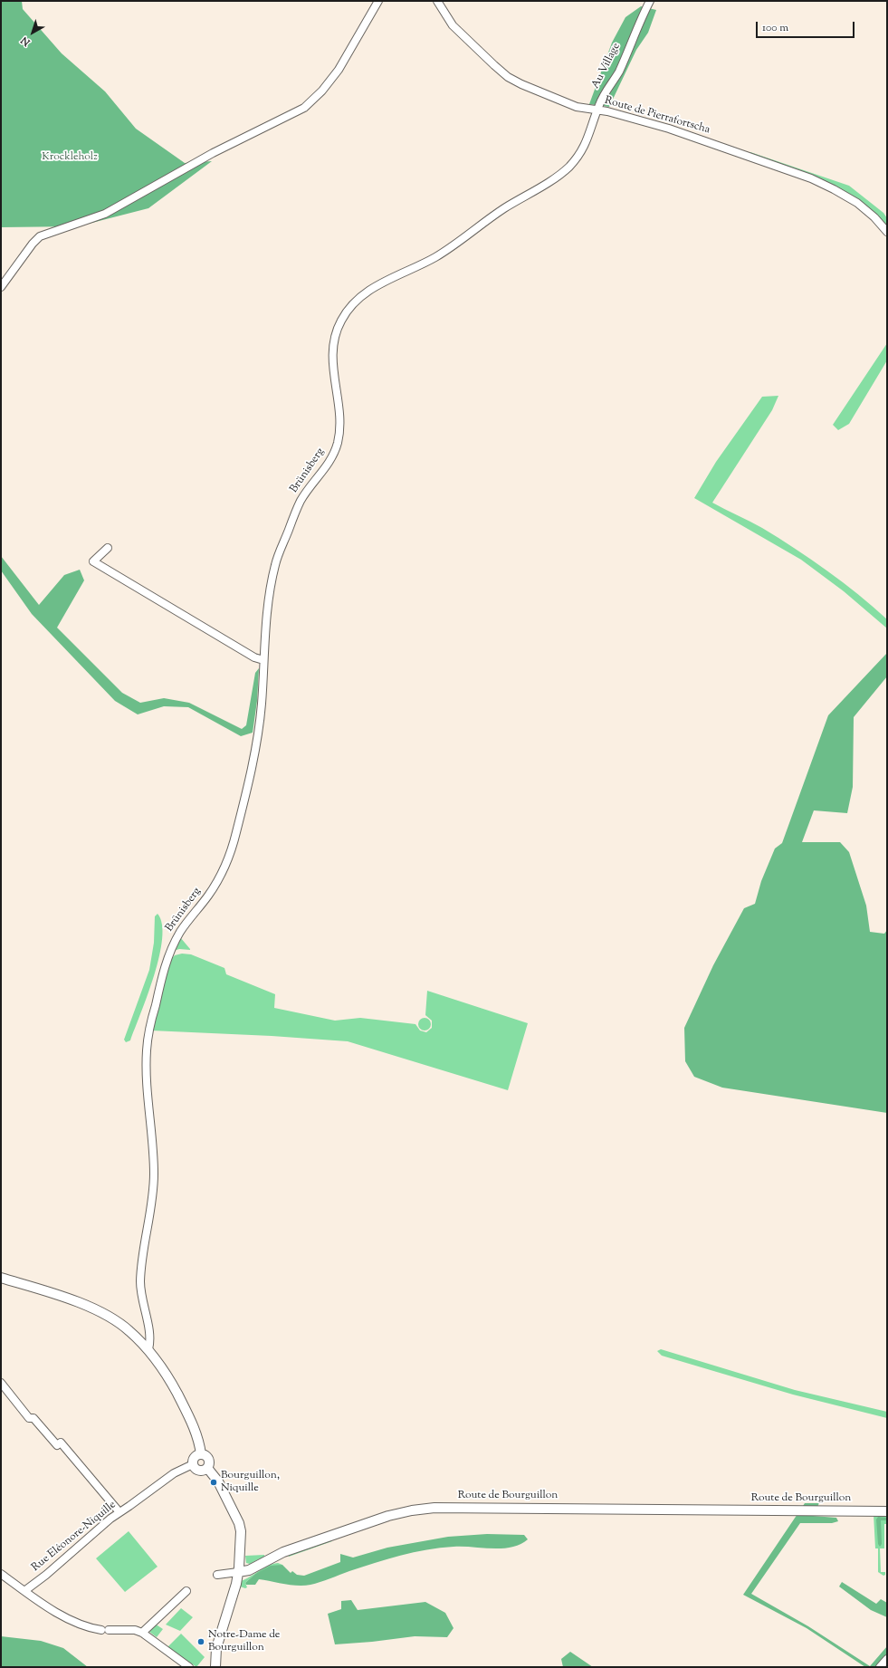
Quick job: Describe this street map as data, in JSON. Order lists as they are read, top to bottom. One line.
{"streets":{"main road":["Route de Bourguillon"],"street":["Au Village","Route de Pierrafortscha","Brünisberg","Rue Eléonore-Niquille"]},"crossings":[["Au Village","Route de Pierrafortscha"],["Au Village","Brünisberg"]],"parks":["Krockleholz"],"places":["Bourguillon, Niquille","Notre-Dame de Bourguillon"],"scale_bar":"100 m","north":"bottom left"}
